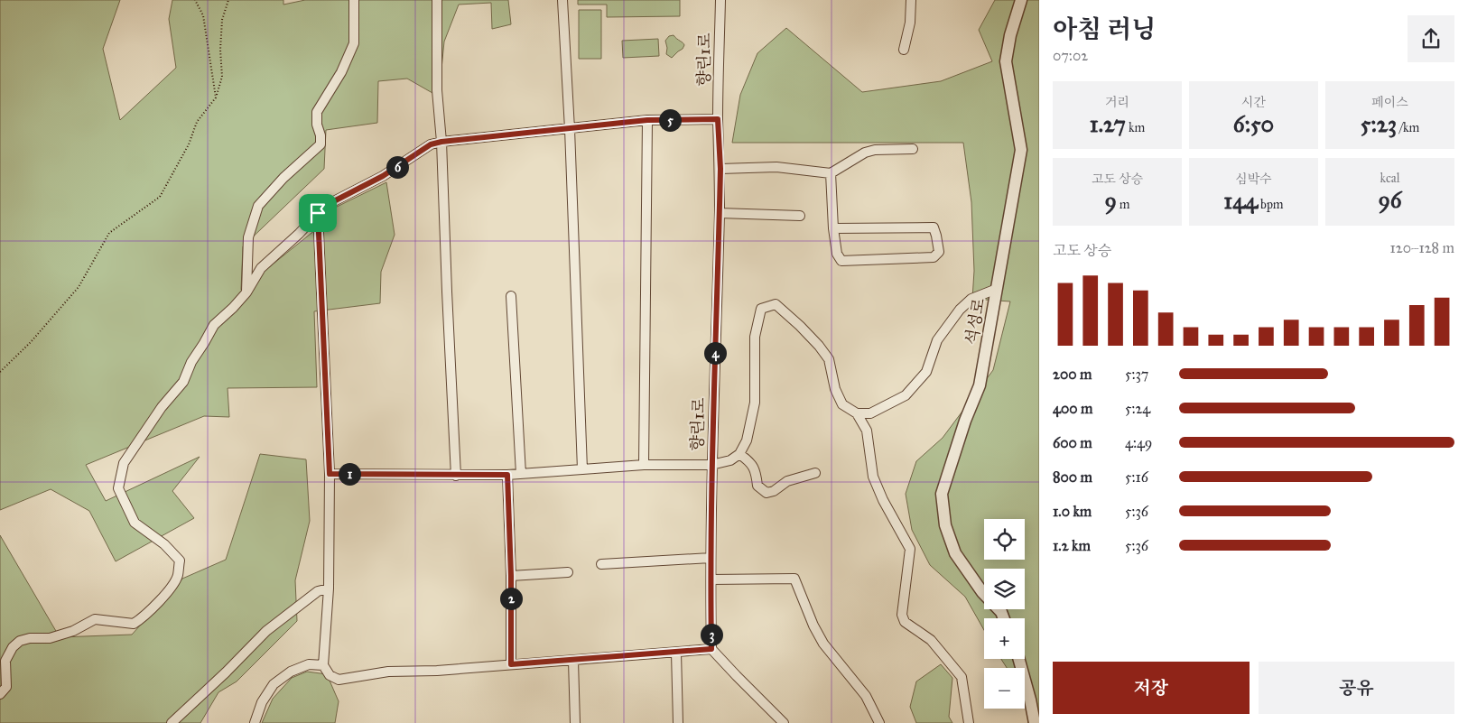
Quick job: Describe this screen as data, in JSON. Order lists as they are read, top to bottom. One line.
{"streets":{"street":["향린1로","석성로"]},"page":{"heading":["아침 러닝","07:02"],"stats":[["거리","1.27 km"],["시간","6:50"],["페이스","5:23 /km"],["고도 상승","9 m"],["심박수","144 bpm"],["kcal","96"]],"pins":["5","6","4","1","2","3"],"chart":["고도 상승","120–128 m"],"list":[{"name":"200 m","note":"5:37"},{"name":"400 m","note":"5:24"},{"name":"600 m","note":"4:49"},{"name":"800 m","note":"5:16"},{"name":"1.0 km","note":"5:36"},{"name":"1.2 km","note":"5:36"}],"map_buttons":["+","−"],"buttons":["저장","공유"]}}
